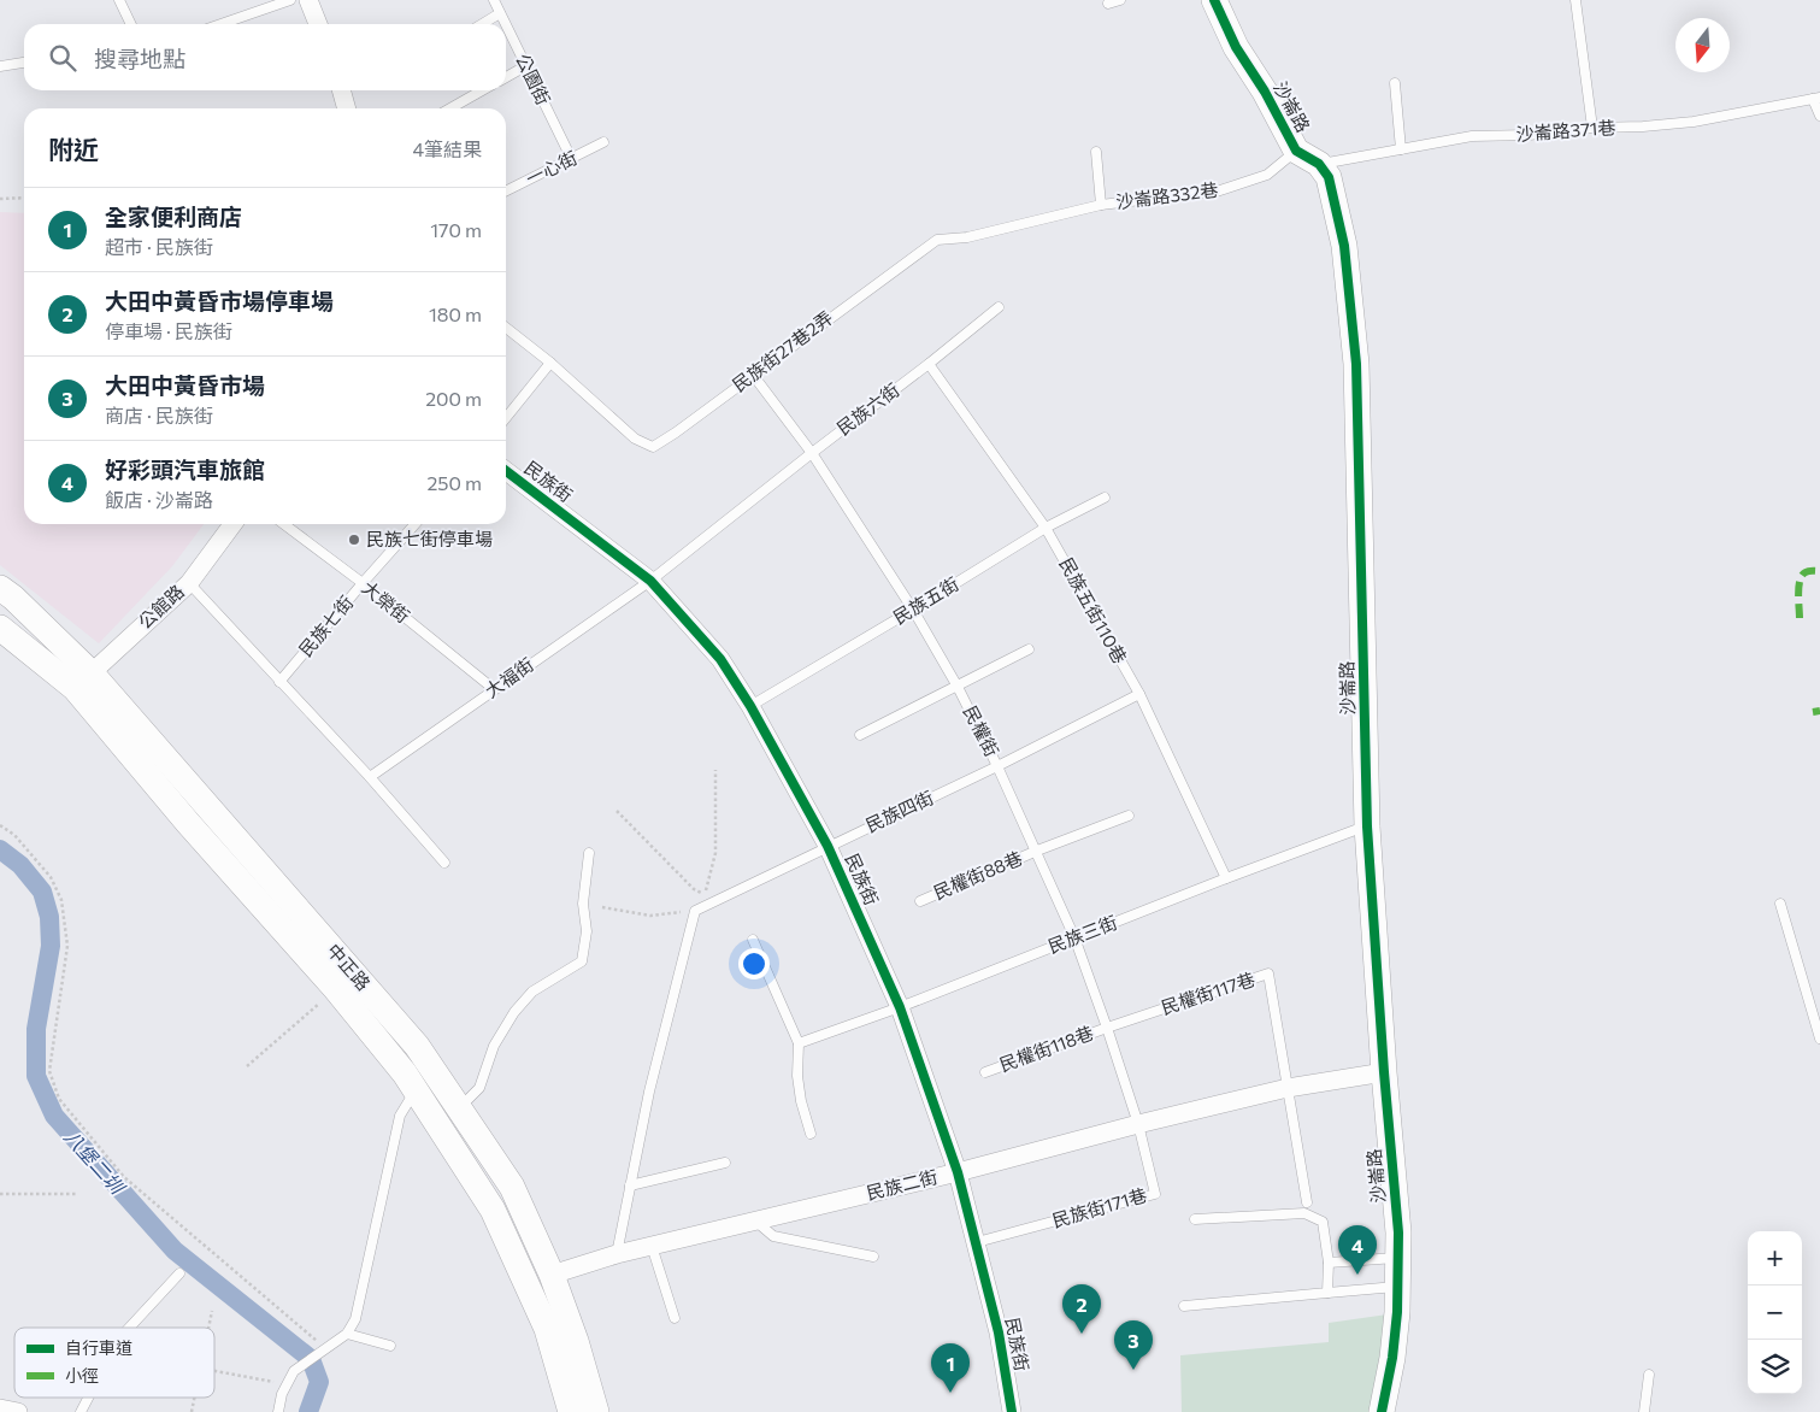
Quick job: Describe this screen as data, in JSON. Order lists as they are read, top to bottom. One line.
{"streets":{"main road":["沙崙路","中正路"],"street":["民族街","公館路","民族二街"],"lane":["公園街","沙崙路371巷","一心街","沙崙路332巷","民族街27巷2弄","民族六街","民族五街","大榮街","民族五街110巷","民族七街","大福街","民權街","民族四街","民權街88巷","民族三街","民權街117巷","民權街118巷","民族街171巷"]},"crossings":[["公園街","一心街"],["沙崙路","沙崙路371巷"],["沙崙路","沙崙路332巷"],["沙崙路","民族三街"],["沙崙路","民族二街"],["沙崙路332巷","民族街27巷2弄"],["民族街27巷2弄","民權街"],["民族六街","民族街"],["民族六街","大福街"],["民族六街","民權街"],["民族街","民族五街"],["民族街","大福街"],["民族街","民族四街"],["民族街","民族三街"],["民族街","民族二街"],["民族街","民族街171巷"],["民族五街","民族五街110巷"],["民族五街","民權街"],["大榮街","民族七街"],["大榮街","大福街"],["公館路","中正路"],["民族五街110巷","民族四街"],["民權街","民族四街"],["民權街","民權街88巷"],["民權街","民族三街"],["民權街","民權街117巷"],["民權街","民權街118巷"],["民權街","民族二街"],["民權街","民族街171巷"],["中正路","民族二街"],["民權街117巷","民權街118巷"],["民權街117巷","民族二街"],["民族二街","民族街171巷"]],"water":["八堡二圳"],"places":["民族七街停車場"],"legend":["自行車道","小徑"],"north":"bottom","page":{"search":"搜尋地點","heading":["附近","4筆結果"],"list":[{"mark":"1","name":"全家便利商店","note":"超市 · 民族街","value":"170 m"},{"mark":"2","name":"大田中黃昏市場停車場","note":"停車場 · 民族街","value":"180 m"},{"mark":"3","name":"大田中黃昏市場","note":"商店 · 民族街","value":"200 m"},{"mark":"4","name":"好彩頭汽車旅館","note":"飯店 · 沙崙路","value":"250 m"}],"pins":["4","2","3","1"],"map_buttons":["+","−"]}}
